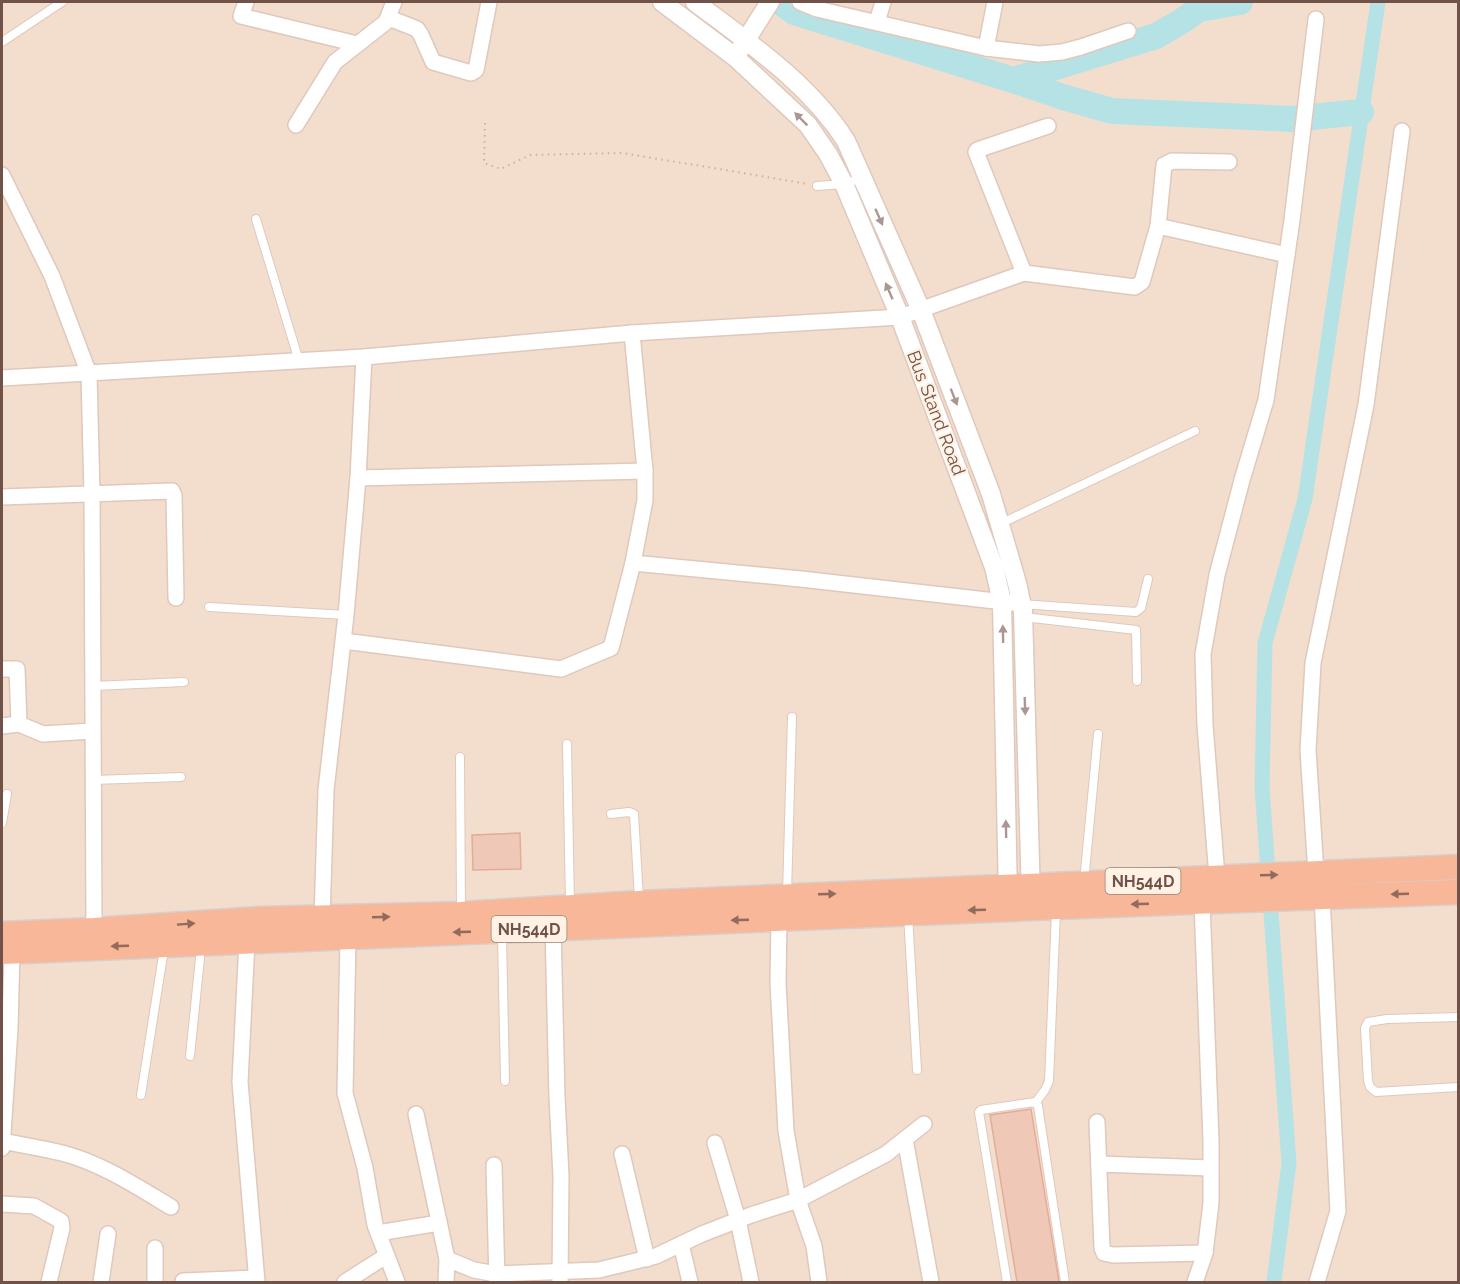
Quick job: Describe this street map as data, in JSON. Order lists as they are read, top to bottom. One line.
{"streets":{"highway":["NH544D"],"street":["Bus Stand Road"]},"crossings":[["Bus Stand Road","NH544D"]]}
